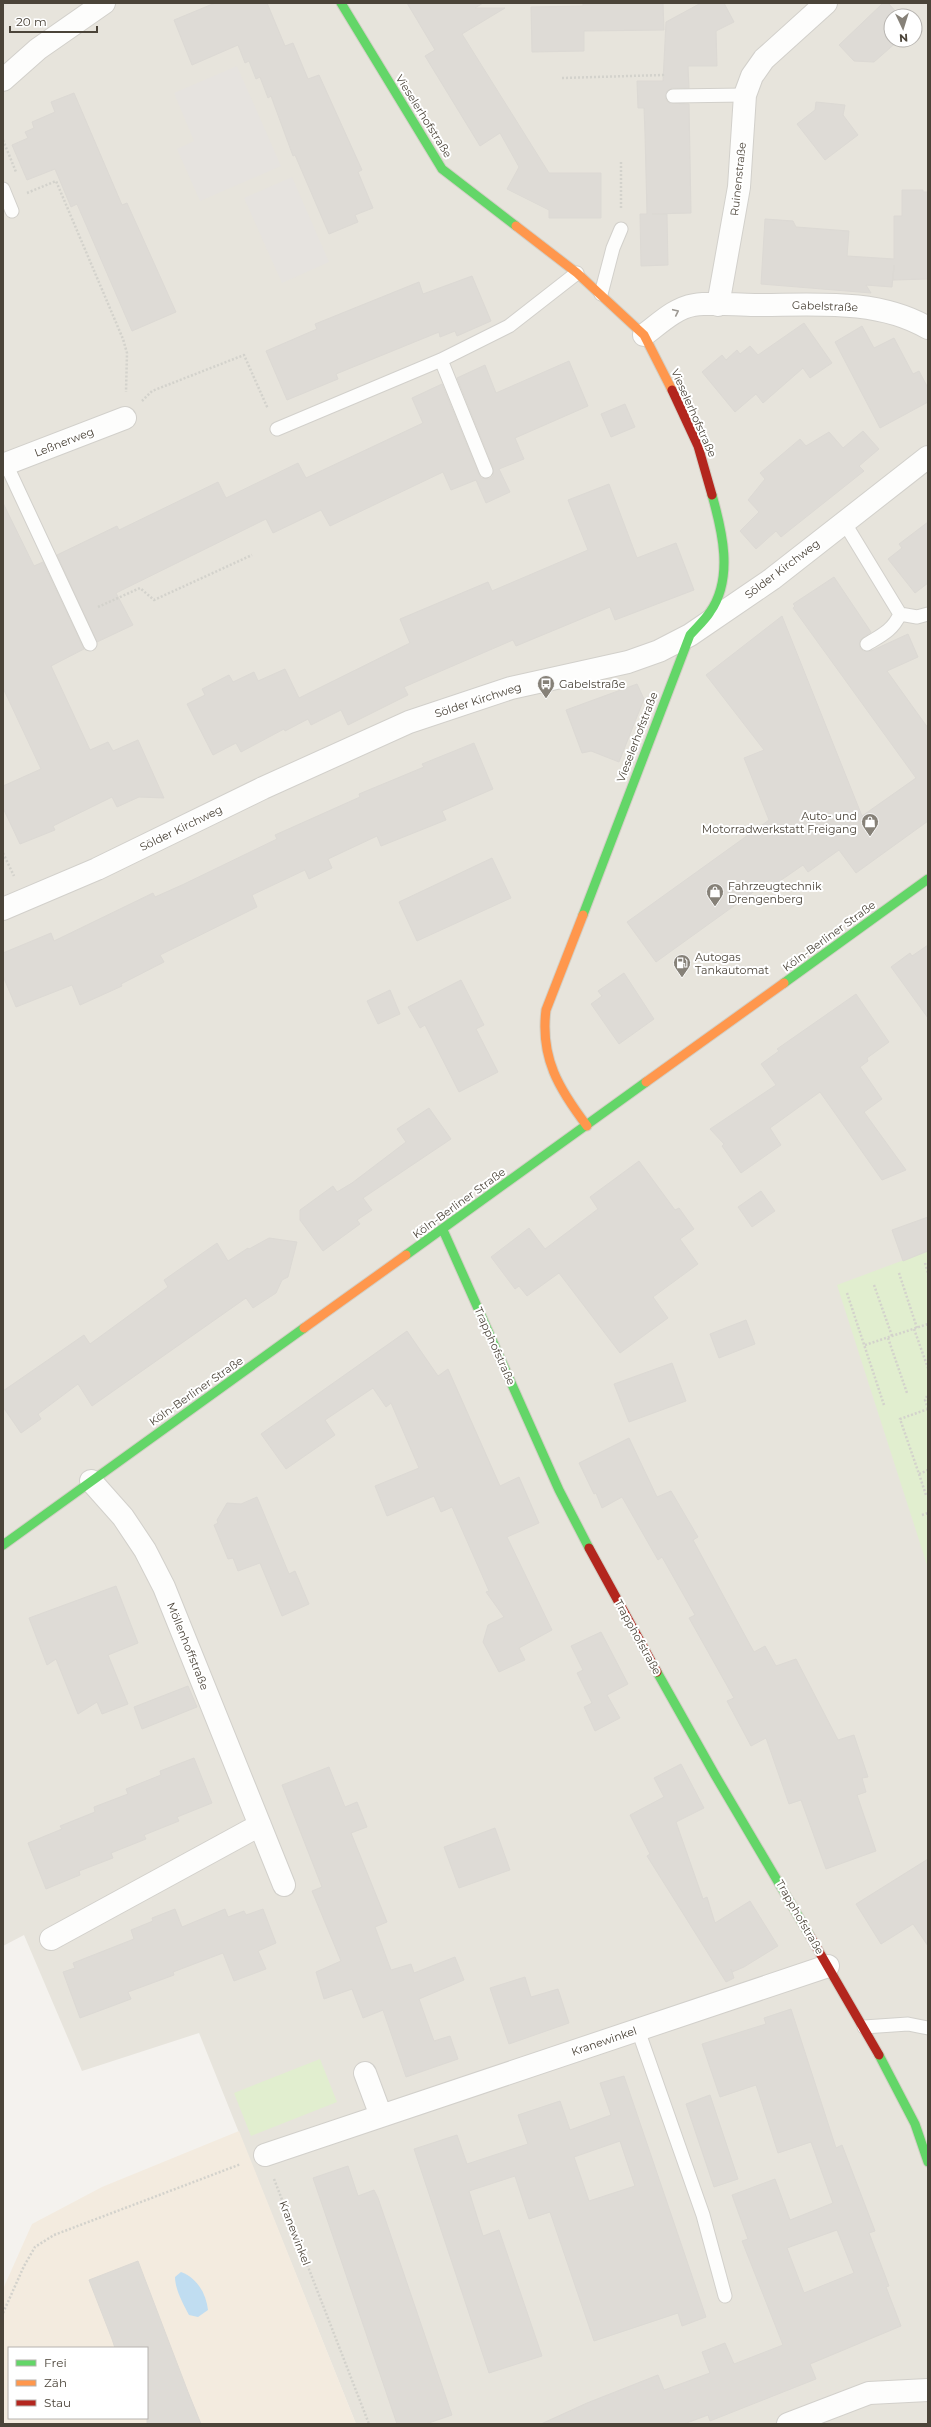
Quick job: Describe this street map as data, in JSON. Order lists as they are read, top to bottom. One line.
{"streets":{"street":["Vieselerhofstraße","Ruinenstraße","Gabelstraße","Leßnerweg","Sölder Kirchweg","Köln-Berliner Straße","Trapphofstraße","Möllenhoffstraße","Kranewinkel"]},"crossings":[["Vieselerhofstraße","Sölder Kirchweg"],["Vieselerhofstraße","Köln-Berliner Straße"],["Ruinenstraße","Gabelstraße"],["Köln-Berliner Straße","Trapphofstraße"],["Köln-Berliner Straße","Möllenhoffstraße"],["Trapphofstraße","Kranewinkel"]],"places":{"bus stop":["Gabelstraße"],"shop":["Auto- und Motorradwerkstatt Freigang","Fahrzeugtechnik Drengenberg"],"fuel station":["Autogas Tankautomat"]},"legend":["Frei","Zäh","Stau"],"scale_bar":"20 m","north":"bottom"}
